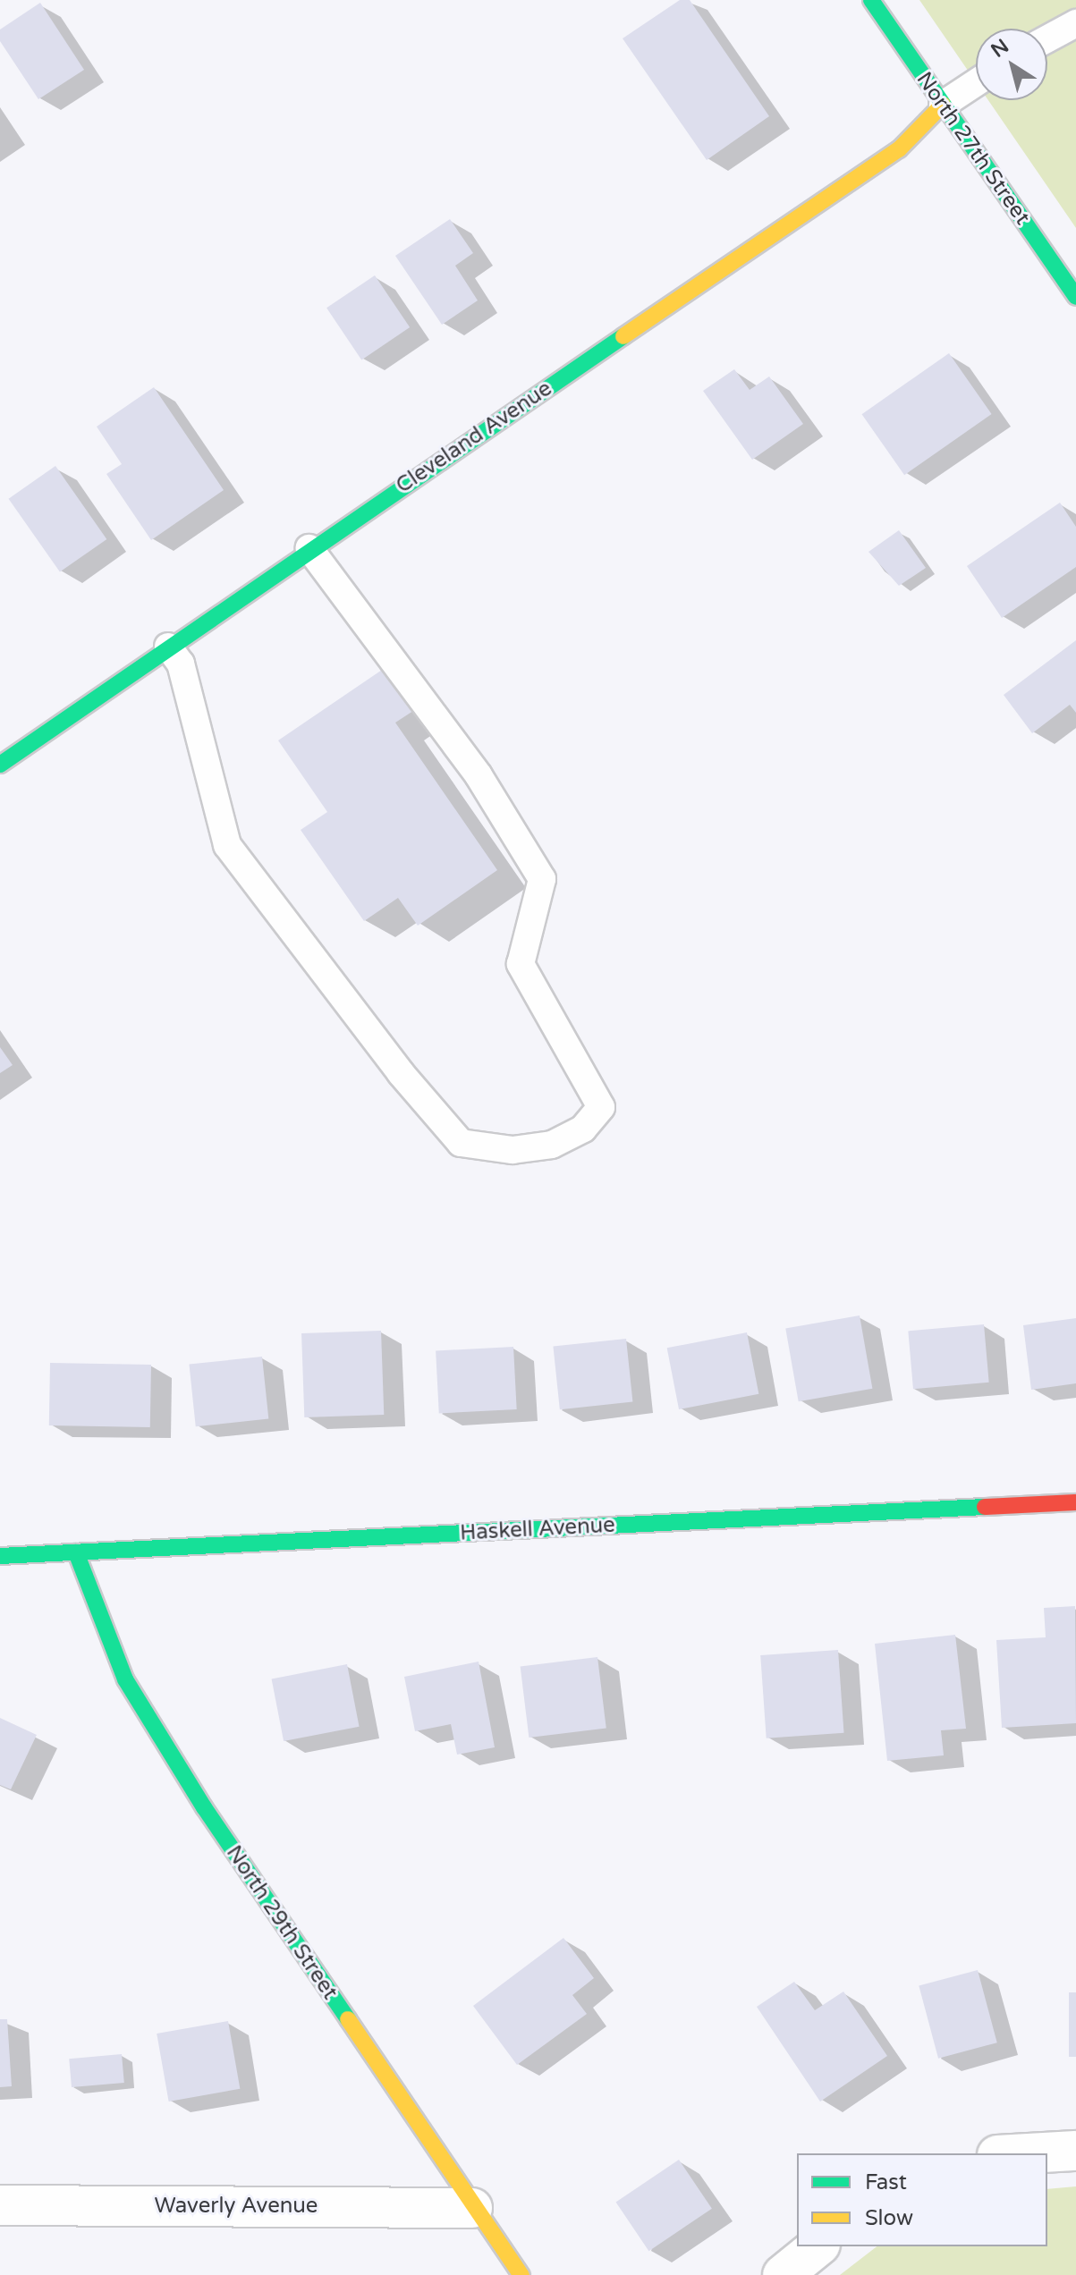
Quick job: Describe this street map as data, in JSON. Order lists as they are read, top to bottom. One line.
{"streets":{"street":["North 27th Street","Cleveland Avenue","Haskell Avenue","North 29th Street","Waverly Avenue"]},"crossings":[["North 27th Street","Cleveland Avenue"],["Haskell Avenue","North 29th Street"],["North 29th Street","Waverly Avenue"]],"legend":["Fast","Slow"],"north":"top left"}
